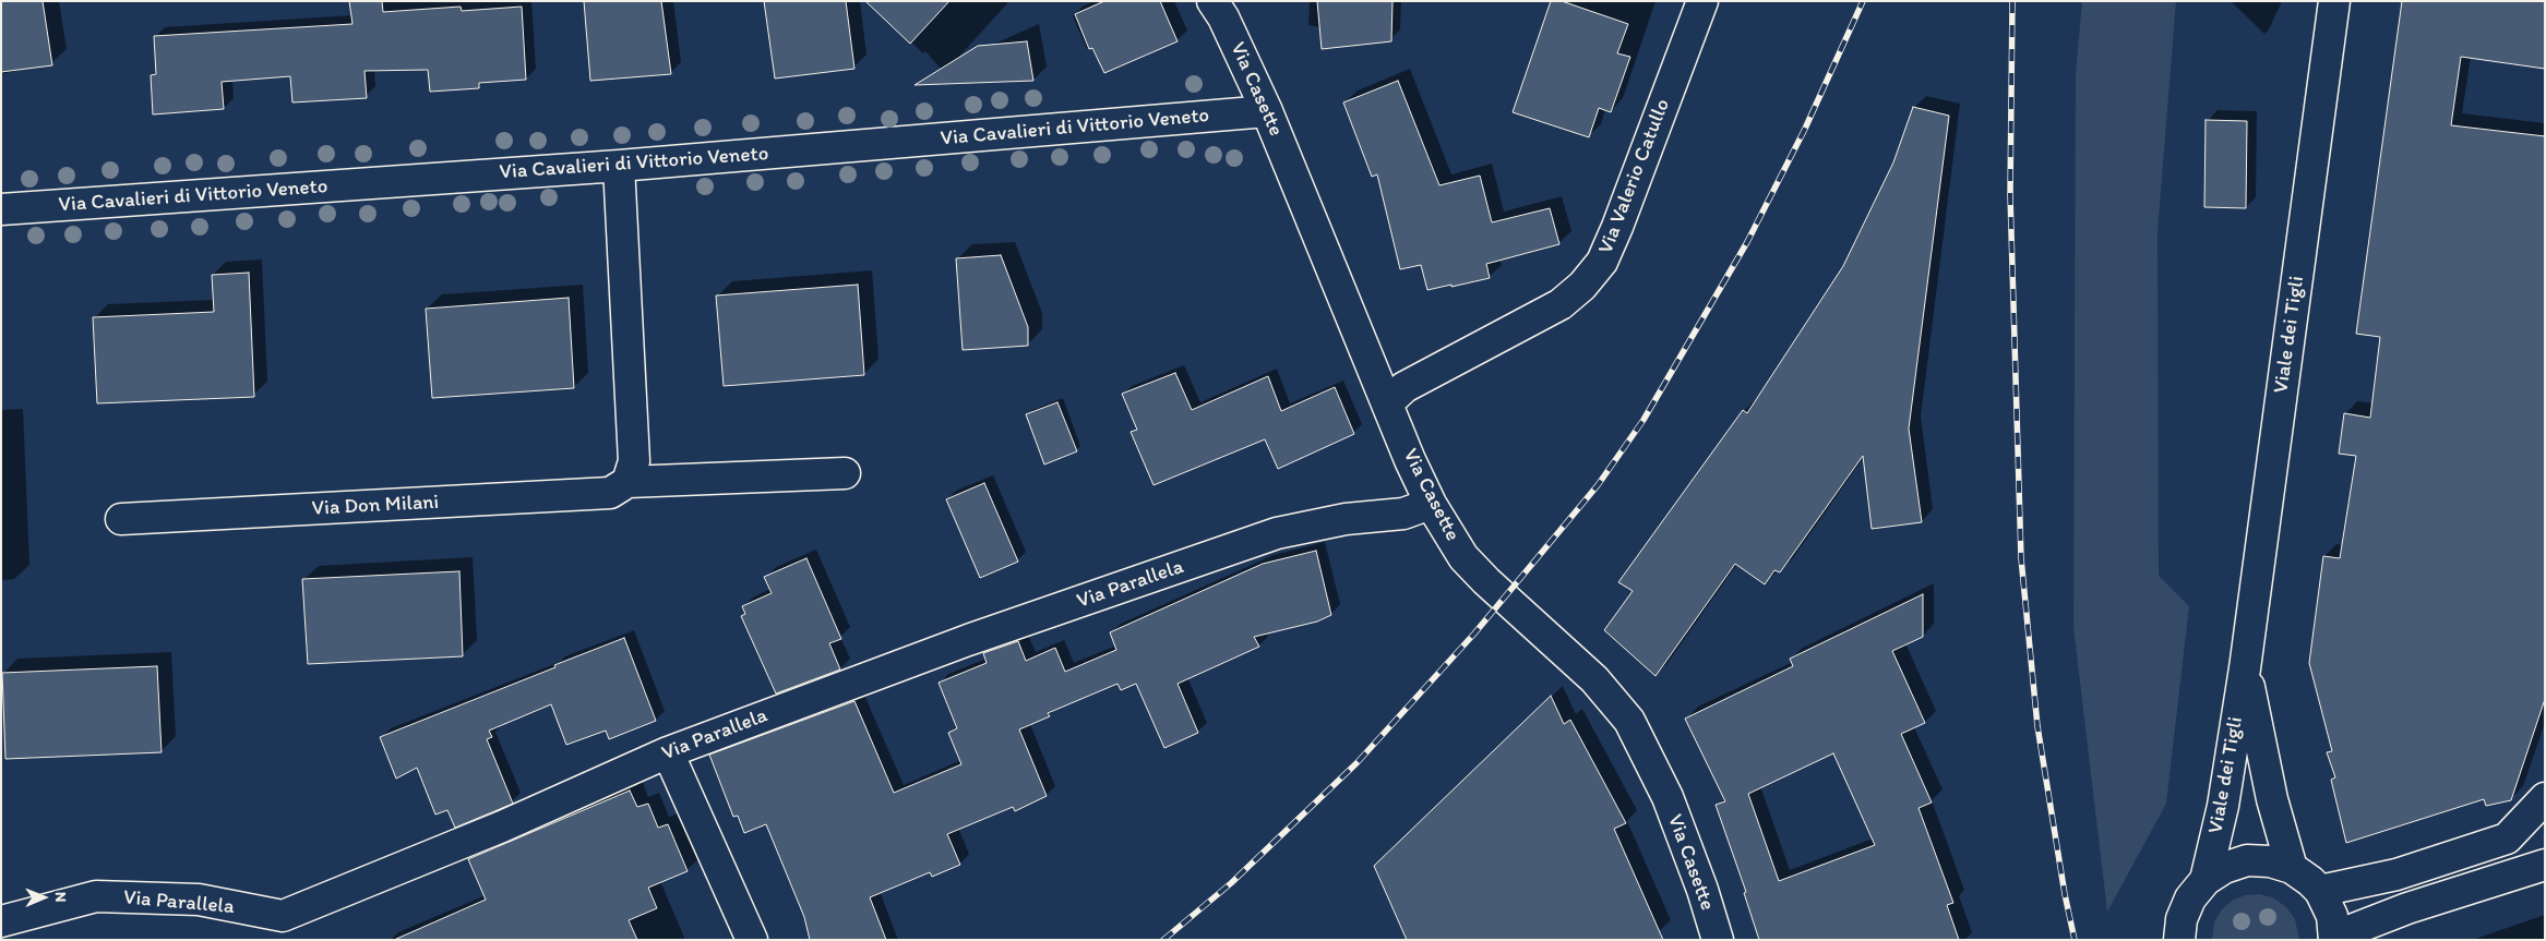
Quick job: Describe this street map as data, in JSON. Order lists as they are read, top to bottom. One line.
{"streets":{"street":["Via Casette","Via Cavalieri di Vittorio Veneto","Via Valerio Catullo","Viale dei Tigli","Via Don Milani","Via Parallela"]},"crossings":[["Via Casette","Via Cavalieri di Vittorio Veneto"],["Via Casette","Via Valerio Catullo"],["Via Casette","Via Parallela"]],"north":"right"}
